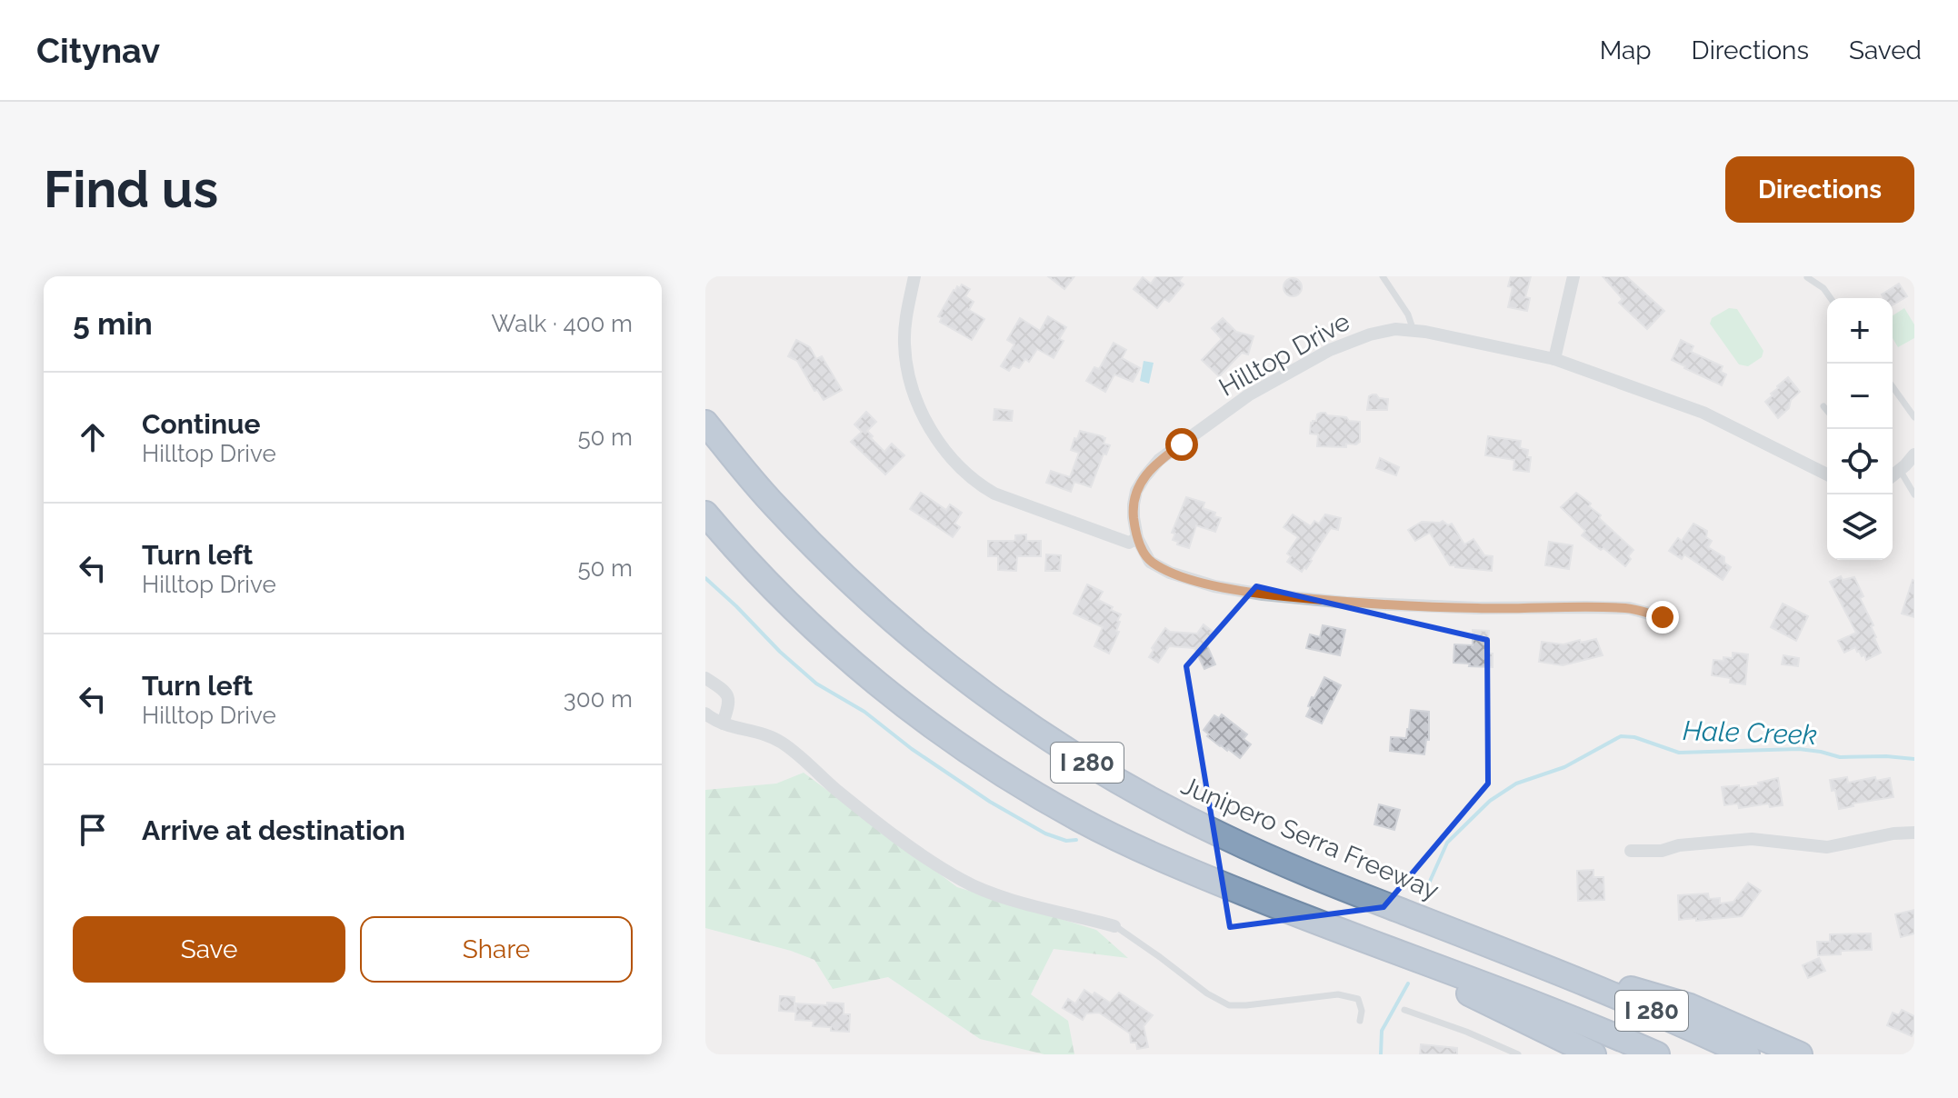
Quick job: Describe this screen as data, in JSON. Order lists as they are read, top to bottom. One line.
{"streets":{"highway":["I 280","Junipero Serra Freeway"],"street":["Hilltop Drive"]},"water":["Hale Creek"],"page":{"header":"Citynav","nav":["Map","Directions","Saved"],"buttons":["Directions",["Save","Share"]],"title":"Find us","heading":["5 min","Walk · 400 m"],"map_buttons":["+","−"],"list":[["Continue","Hilltop Drive","50 m"],["Turn left","Hilltop Drive","50 m"],["Turn left","Hilltop Drive","300 m"],"Arrive at destination"]}}
